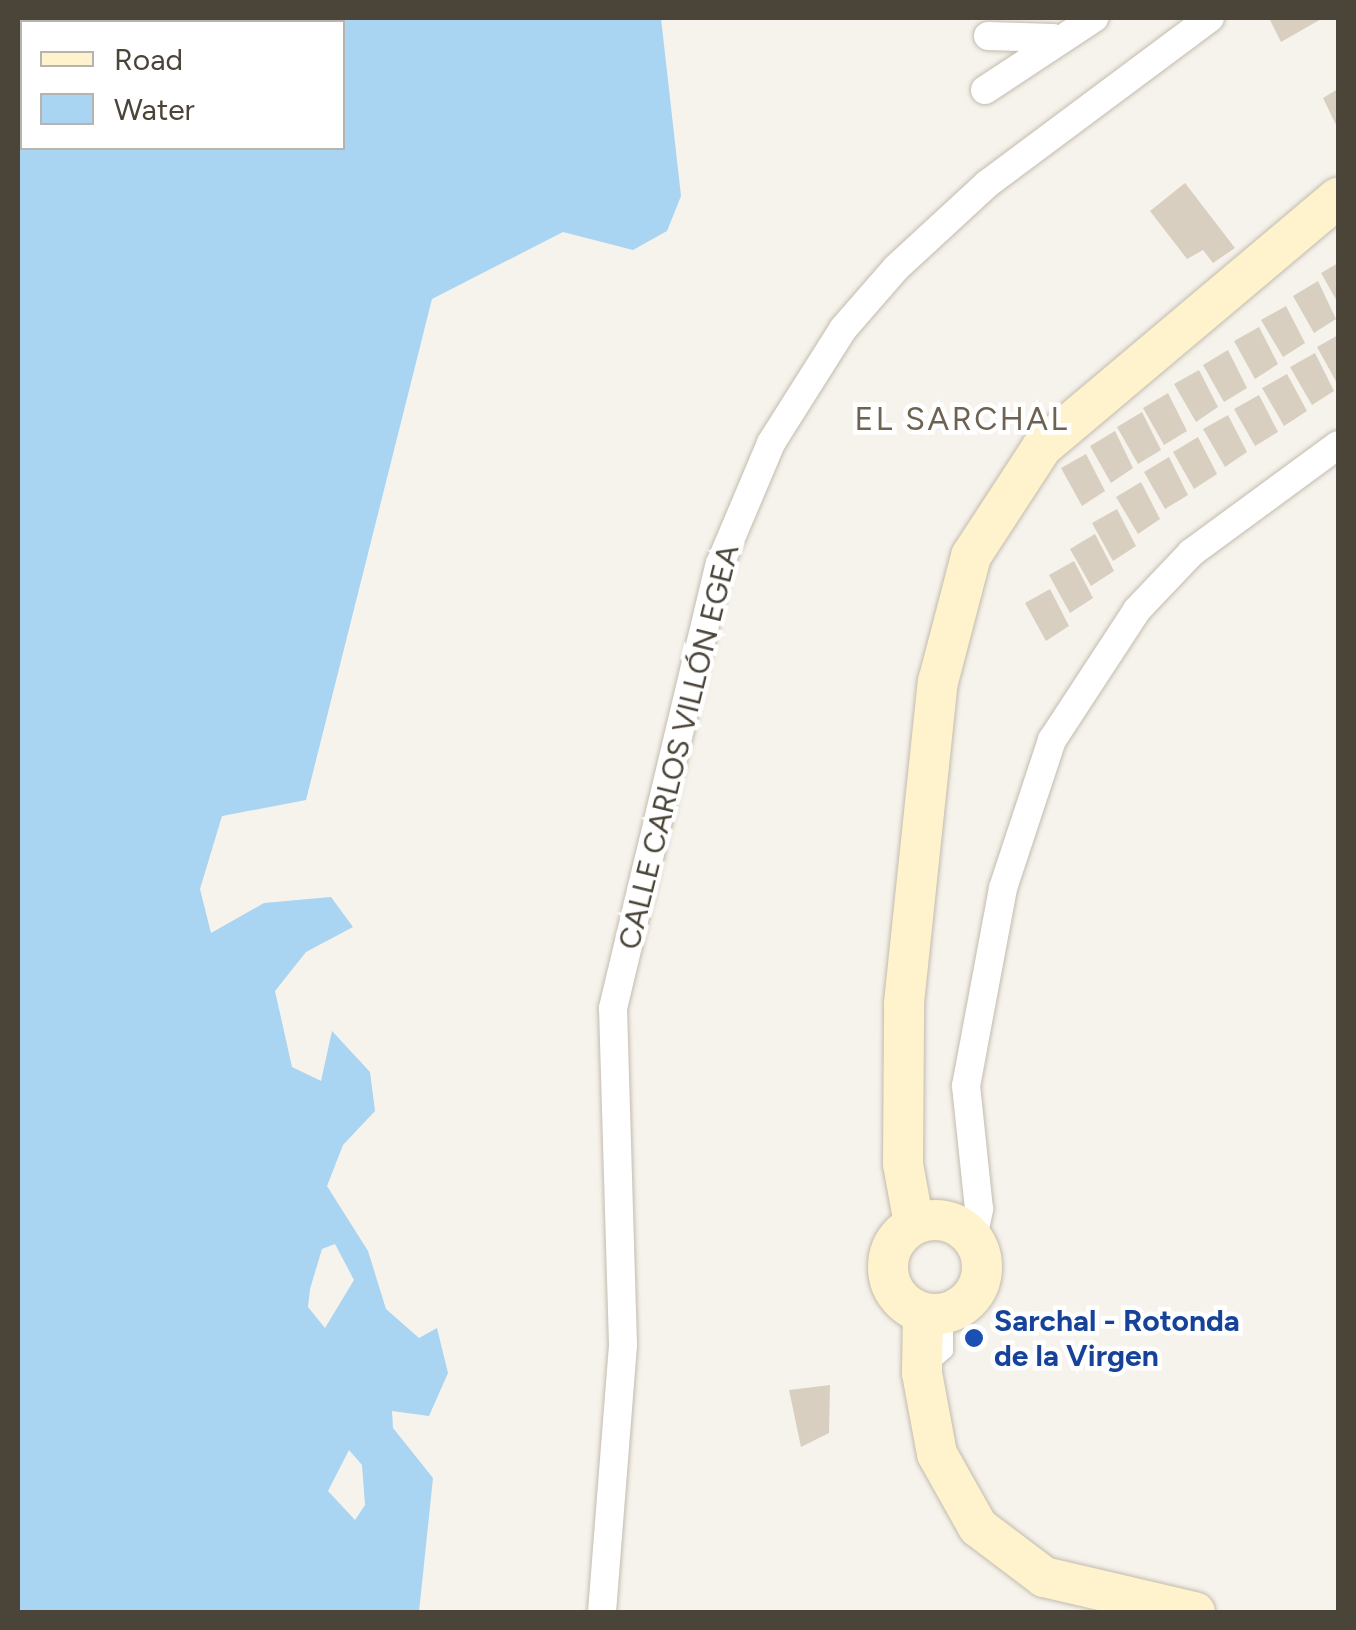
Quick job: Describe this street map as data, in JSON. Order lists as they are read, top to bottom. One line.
{"streets":{"street":["CALLE CARLOS VILLÓN EGEA"]},"districts":["EL SARCHAL"],"places":["Sarchal - Rotonda de la Virgen"],"legend":["Road","Water"]}
